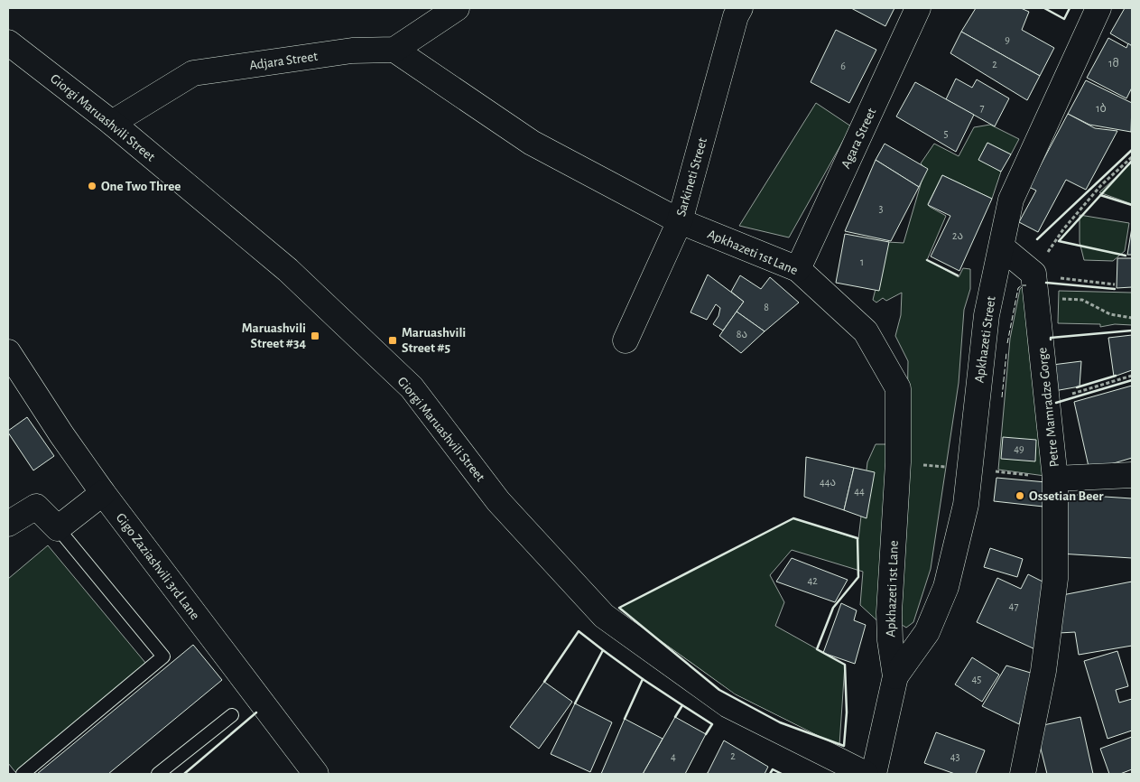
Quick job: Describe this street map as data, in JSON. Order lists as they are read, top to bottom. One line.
{"streets":{"street":["Adjara Street","Giorgi Maruashvili Street","Agara Street","Sarkineti Street","Apkhazeti 1st Lane","Apkhazeti Street","Petre Mamradze Gorge","Gigo Zaziashvili 3rd Lane"]},"crossings":[["Adjara Street","Giorgi Maruashvili Street"],["Adjara Street","Apkhazeti 1st Lane"],["Agara Street","Apkhazeti 1st Lane"],["Sarkineti Street","Apkhazeti 1st Lane"],["Apkhazeti 1st Lane","Apkhazeti Street"]],"places":{"other":["One Two Three","Ossetian Beer"],"transit":["Maruashvili Street #34","Maruashvili Street #5"]},"house_numbers":["9","1მ","2","6","7","1ბ","5","3","2ა","1","8","8ა","49","44ა","44","42","47","45","2","4","43"]}
